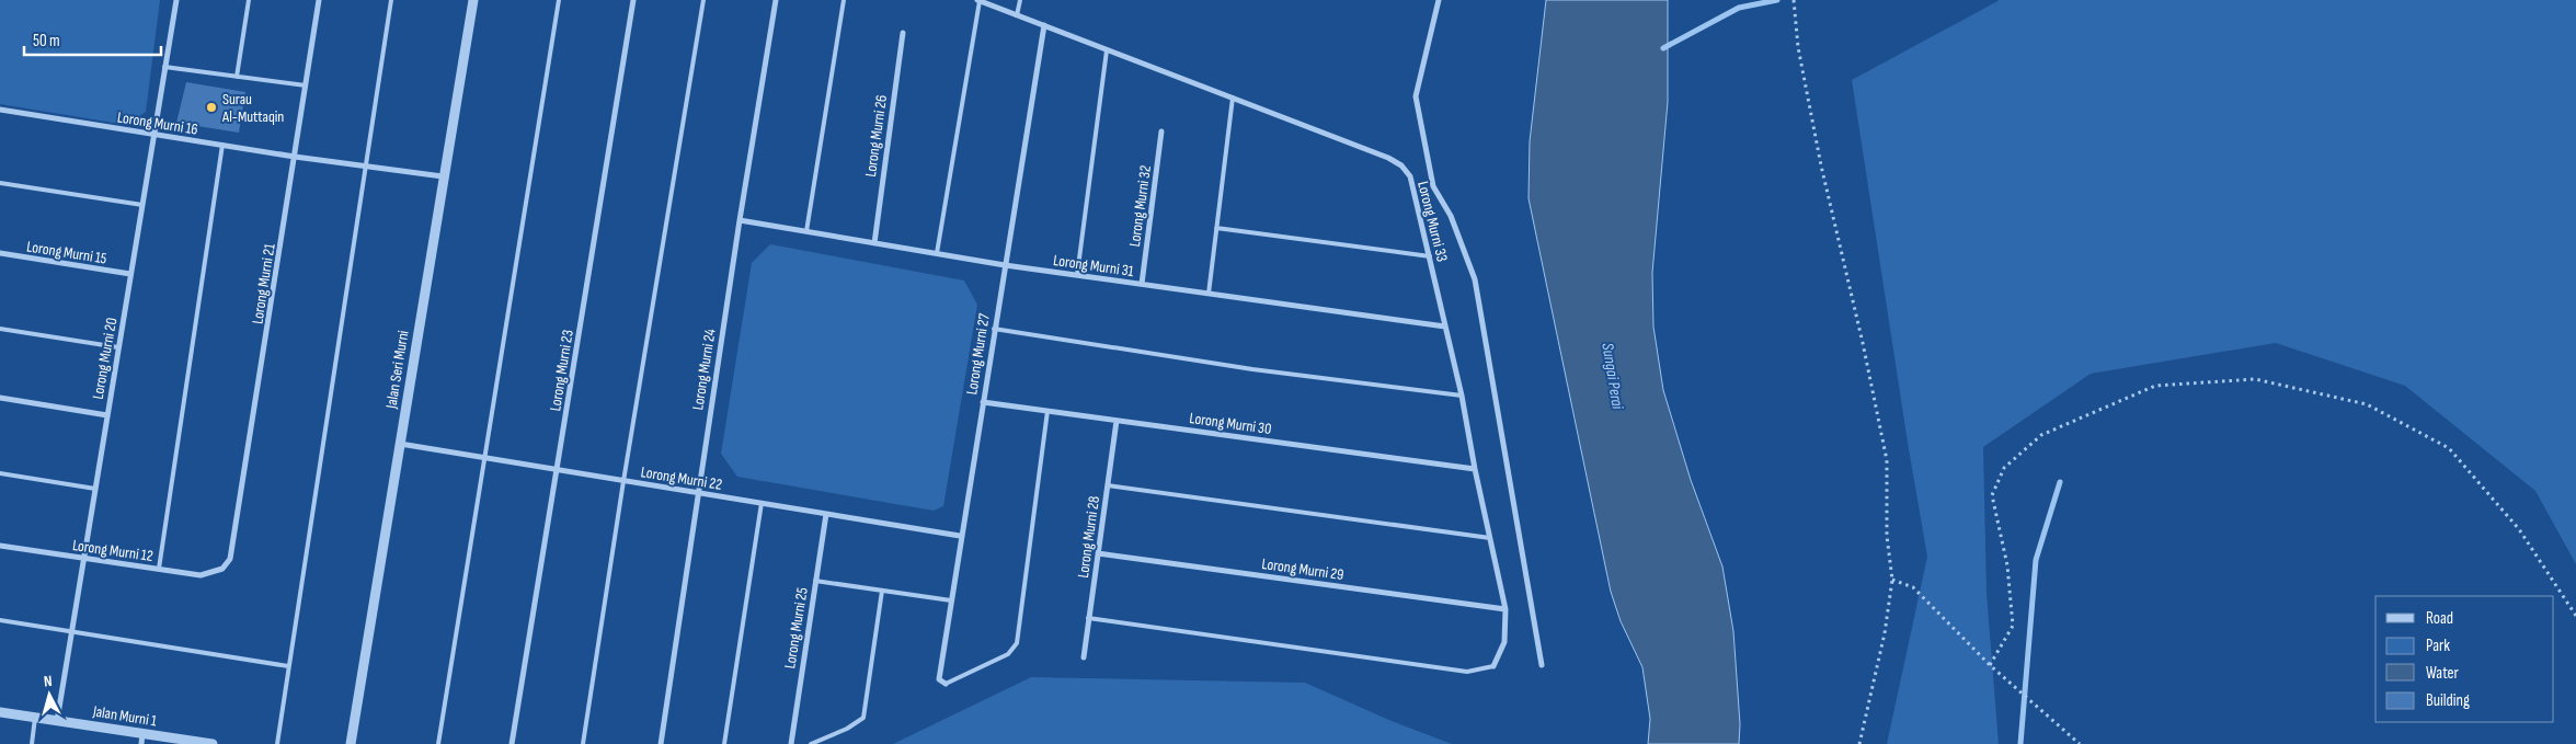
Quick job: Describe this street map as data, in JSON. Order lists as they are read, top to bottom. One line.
{"streets":{"street":["Lorong Murni 16","Lorong Murni 26","Lorong Murni 32","Lorong Murni 33","Lorong Murni 15","Lorong Murni 31","Lorong Murni 21","Lorong Murni 27","Lorong Murni 20","Jalan Seri Murni","Lorong Murni 24","Lorong Murni 23","Lorong Murni 30","Lorong Murni 22","Lorong Murni 28","Lorong Murni 12","Lorong Murni 29","Lorong Murni 25","Jalan Murni 1"]},"crossings":[["Lorong Murni 16","Lorong Murni 21"],["Lorong Murni 16","Lorong Murni 20"],["Lorong Murni 16","Jalan Seri Murni"],["Lorong Murni 26","Lorong Murni 31"],["Lorong Murni 32","Lorong Murni 31"],["Lorong Murni 33","Lorong Murni 31"],["Lorong Murni 33","Lorong Murni 27"],["Lorong Murni 33","Lorong Murni 30"],["Lorong Murni 33","Lorong Murni 29"],["Lorong Murni 15","Lorong Murni 20"],["Lorong Murni 31","Lorong Murni 27"],["Lorong Murni 31","Lorong Murni 24"],["Lorong Murni 21","Lorong Murni 12"],["Lorong Murni 27","Lorong Murni 30"],["Lorong Murni 27","Lorong Murni 22"],["Lorong Murni 20","Lorong Murni 12"],["Lorong Murni 20","Jalan Murni 1"],["Jalan Seri Murni","Lorong Murni 22"],["Lorong Murni 24","Lorong Murni 22"],["Lorong Murni 23","Lorong Murni 22"],["Lorong Murni 30","Lorong Murni 28"],["Lorong Murni 22","Lorong Murni 25"],["Lorong Murni 28","Lorong Murni 29"]],"water":["Sungai Perai"],"places":["Surau Al-Muttaqin"],"legend":["Road","Park","Water","Building"],"scale_bar":"50 m","north":"top"}
